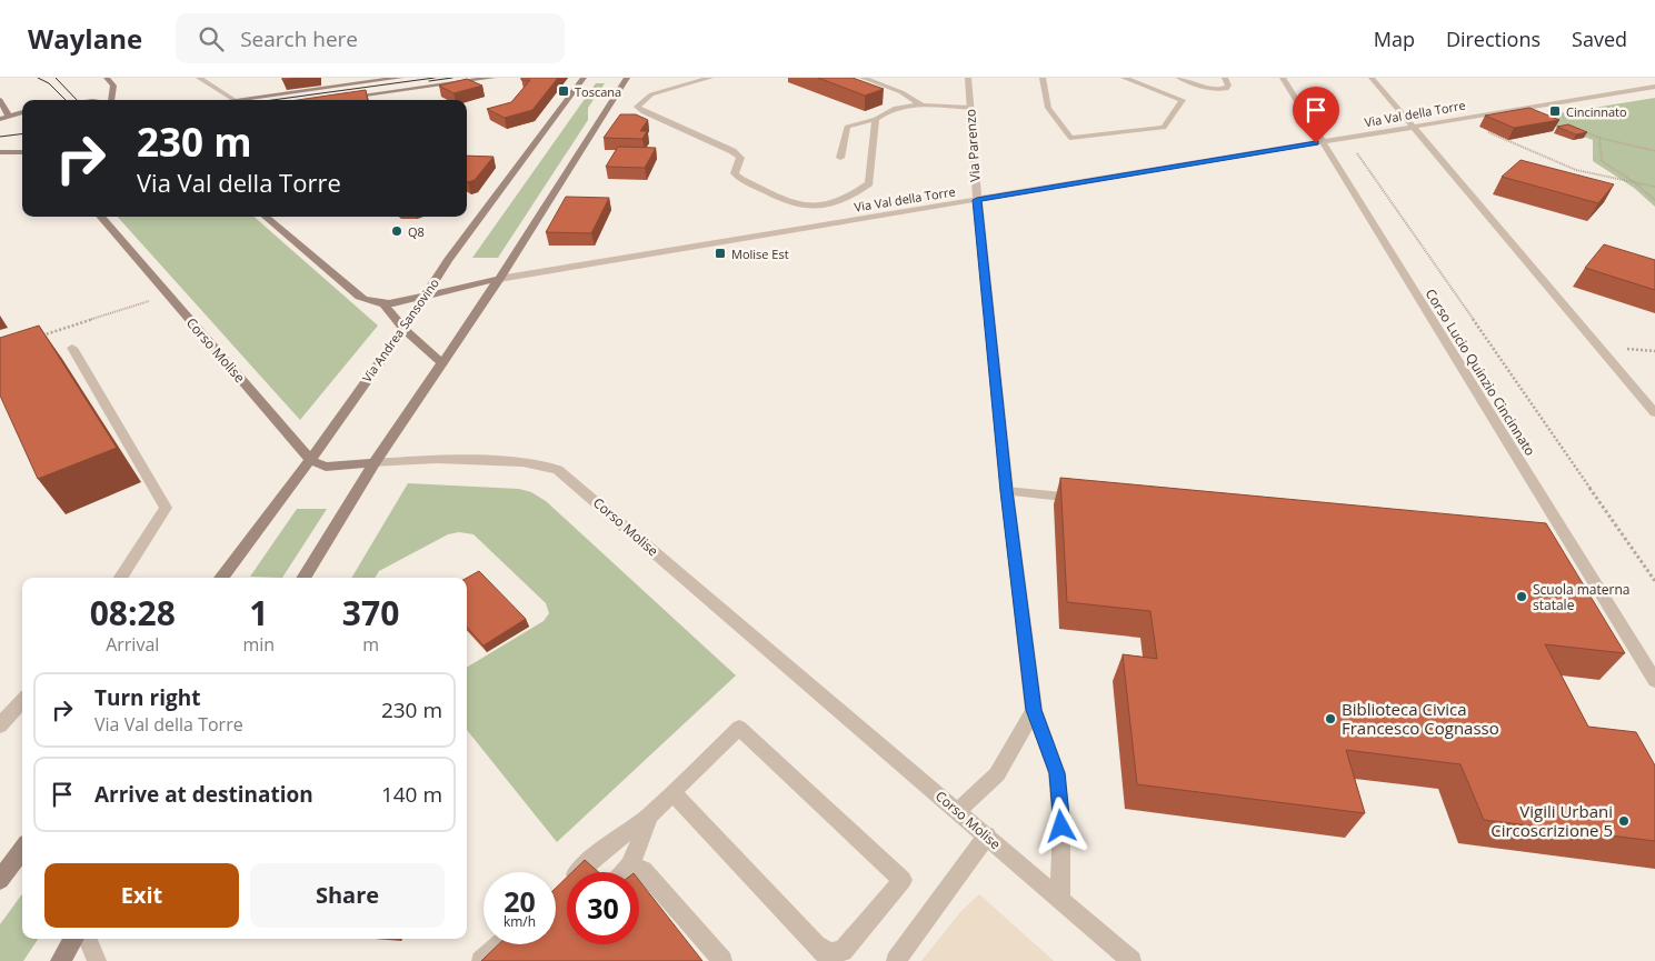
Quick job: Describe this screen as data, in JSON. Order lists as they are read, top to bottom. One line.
{"streets":{"main road":["Via Val della Torre","Via Andrea Sansovino","Corso Molise"],"street":["Via Parenzo","Corso Lucio Quinzio Cincinnato"]},"crossings":[["Via Val della Torre","Via Parenzo"],["Via Val della Torre","Via Andrea Sansovino"],["Via Val della Torre","Corso Lucio Quinzio Cincinnato"],["Via Parenzo","Corso Molise"],["Via Andrea Sansovino","Corso Molise"]],"places":{"transit":["Toscana","Cincinnato","Molise Est"],"other":["Q8","Scuola materna statale","Biblioteca Civica Francesco Cognasso","Vigili Urbani Circoscrizione 5"]},"page":{"header":"Waylane","search":"Search here","nav":["Map","Directions","Saved"],"turn":["230 m","Via Val della Torre"],"eta":["08:28","Arrival","1","min","370","m"],"list":[{"name":"Turn right","note":"Via Val della Torre","value":"230 m"},{"name":"Arrive at destination","value":"140 m"}],"buttons":["Exit","Share"],"speed":"20 km/h","limit":"30"}}
